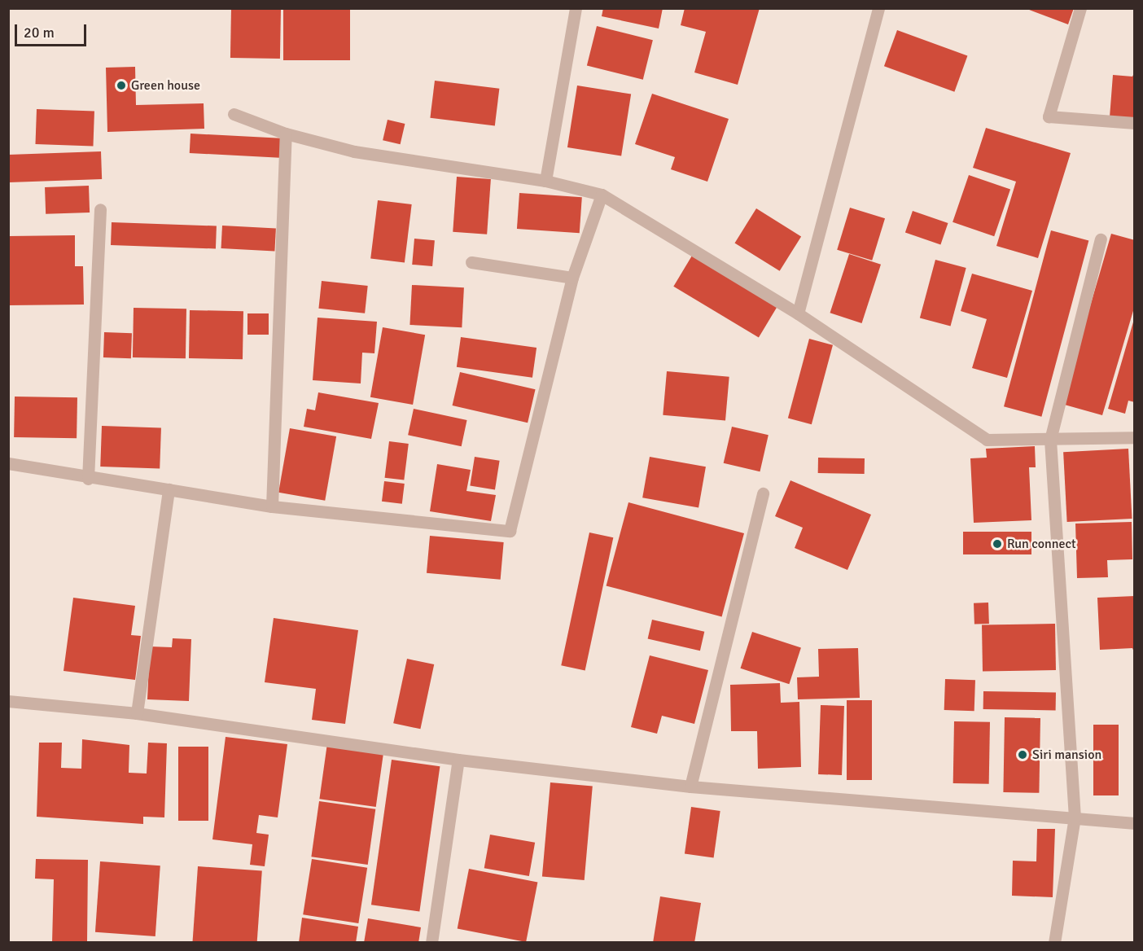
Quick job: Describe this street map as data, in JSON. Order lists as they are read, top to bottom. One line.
{"places":["Green house","Run connect","Siri mansion"],"scale_bar":"20 m"}
